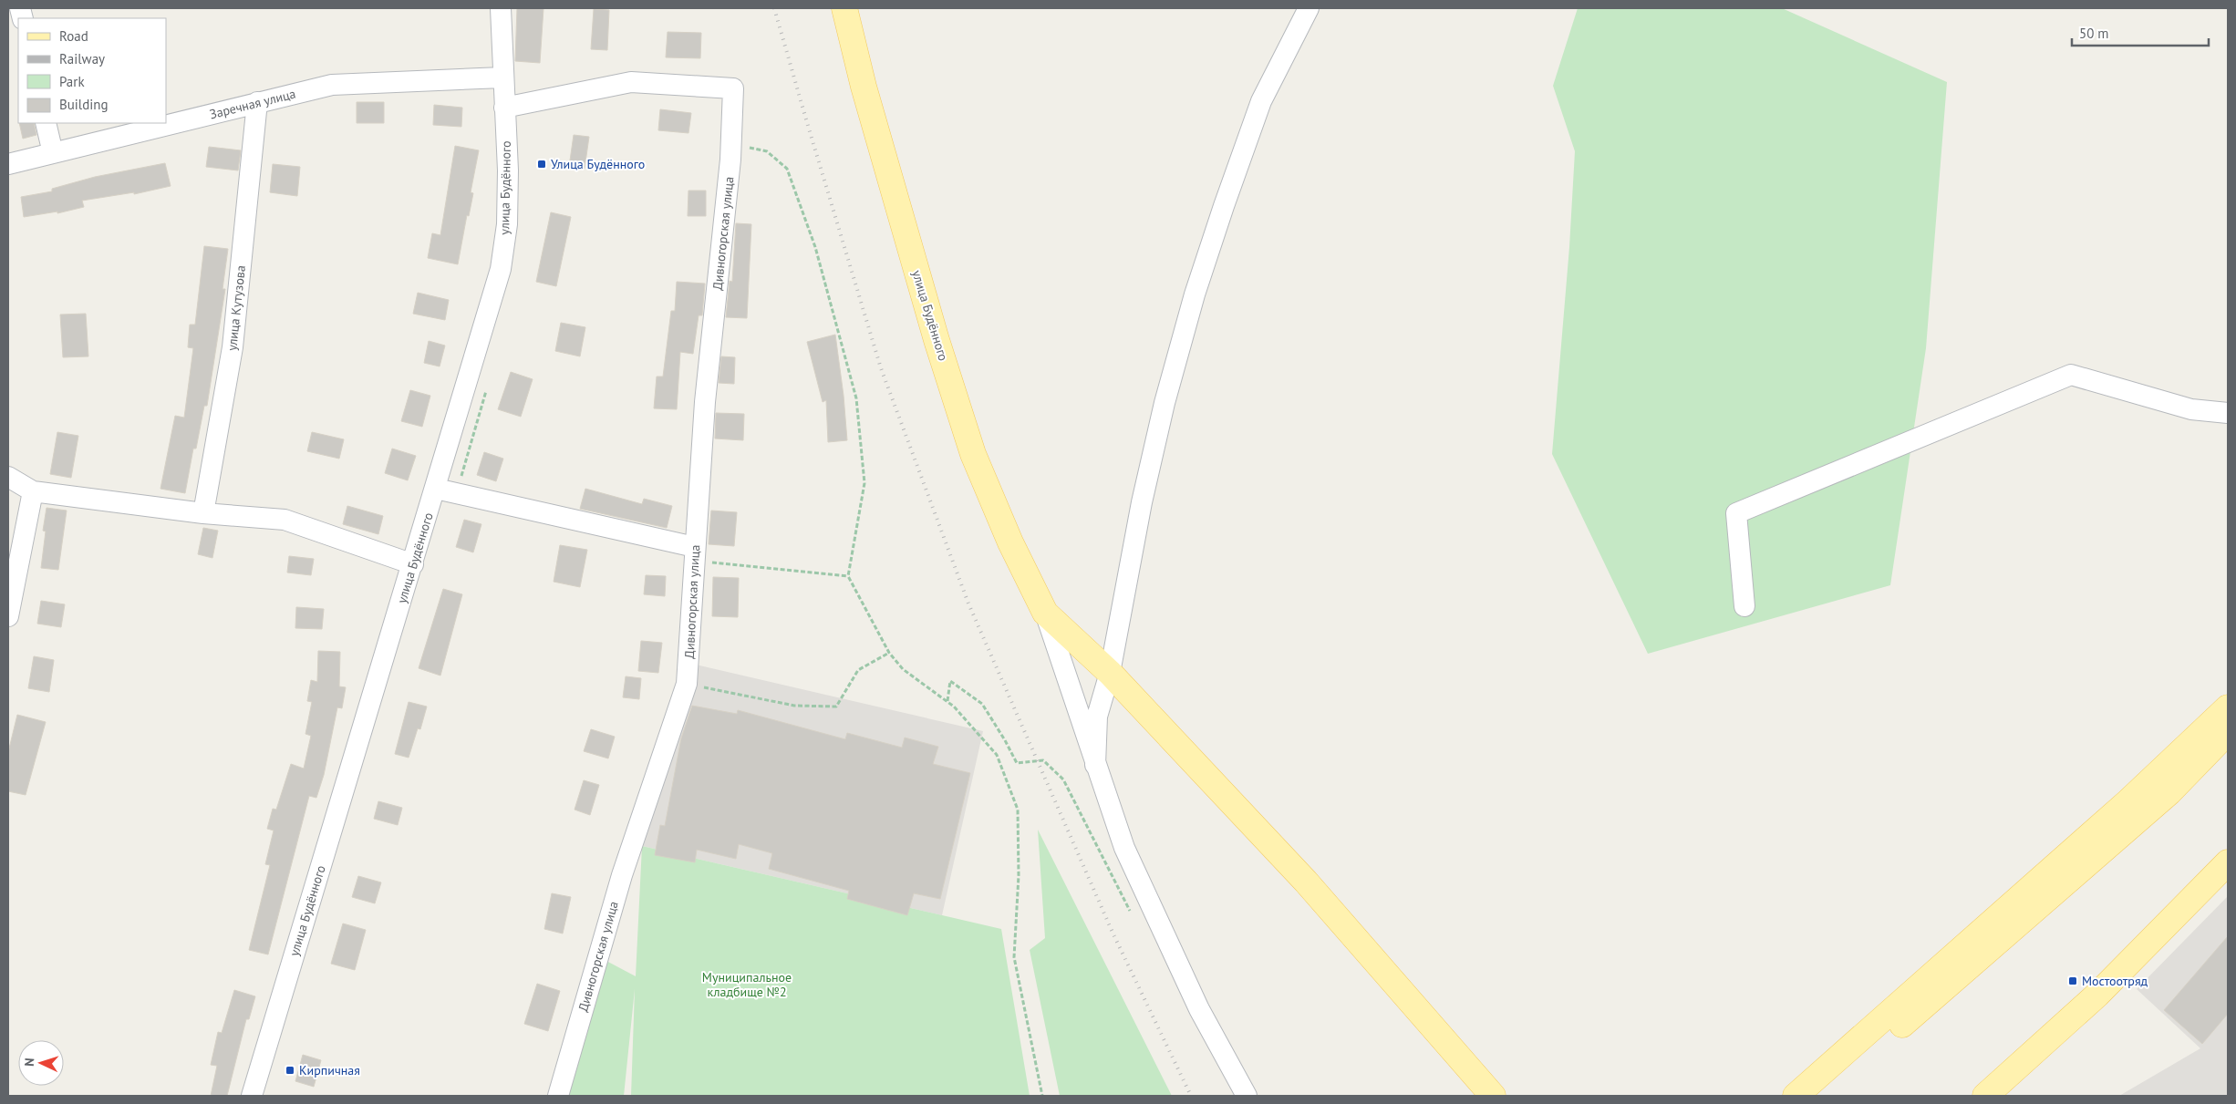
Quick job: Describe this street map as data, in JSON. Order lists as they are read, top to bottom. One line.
{"streets":{"main road":["улица Будённого"],"street":["Заречная улица","Дивногорская улица","улица Кутузова"]},"crossings":[["Заречная улица","улица Будённого"],["Заречная улица","улица Кутузова"],["улица Будённого","Дивногорская улица"]],"parks":["Муниципальное кладбище №2"],"places":{"transit":["Улица Будённого","Мостоотряд","Кирпичная"]},"legend":["Road","Railway","Park","Building"],"scale_bar":"50 m","north":"left"}
